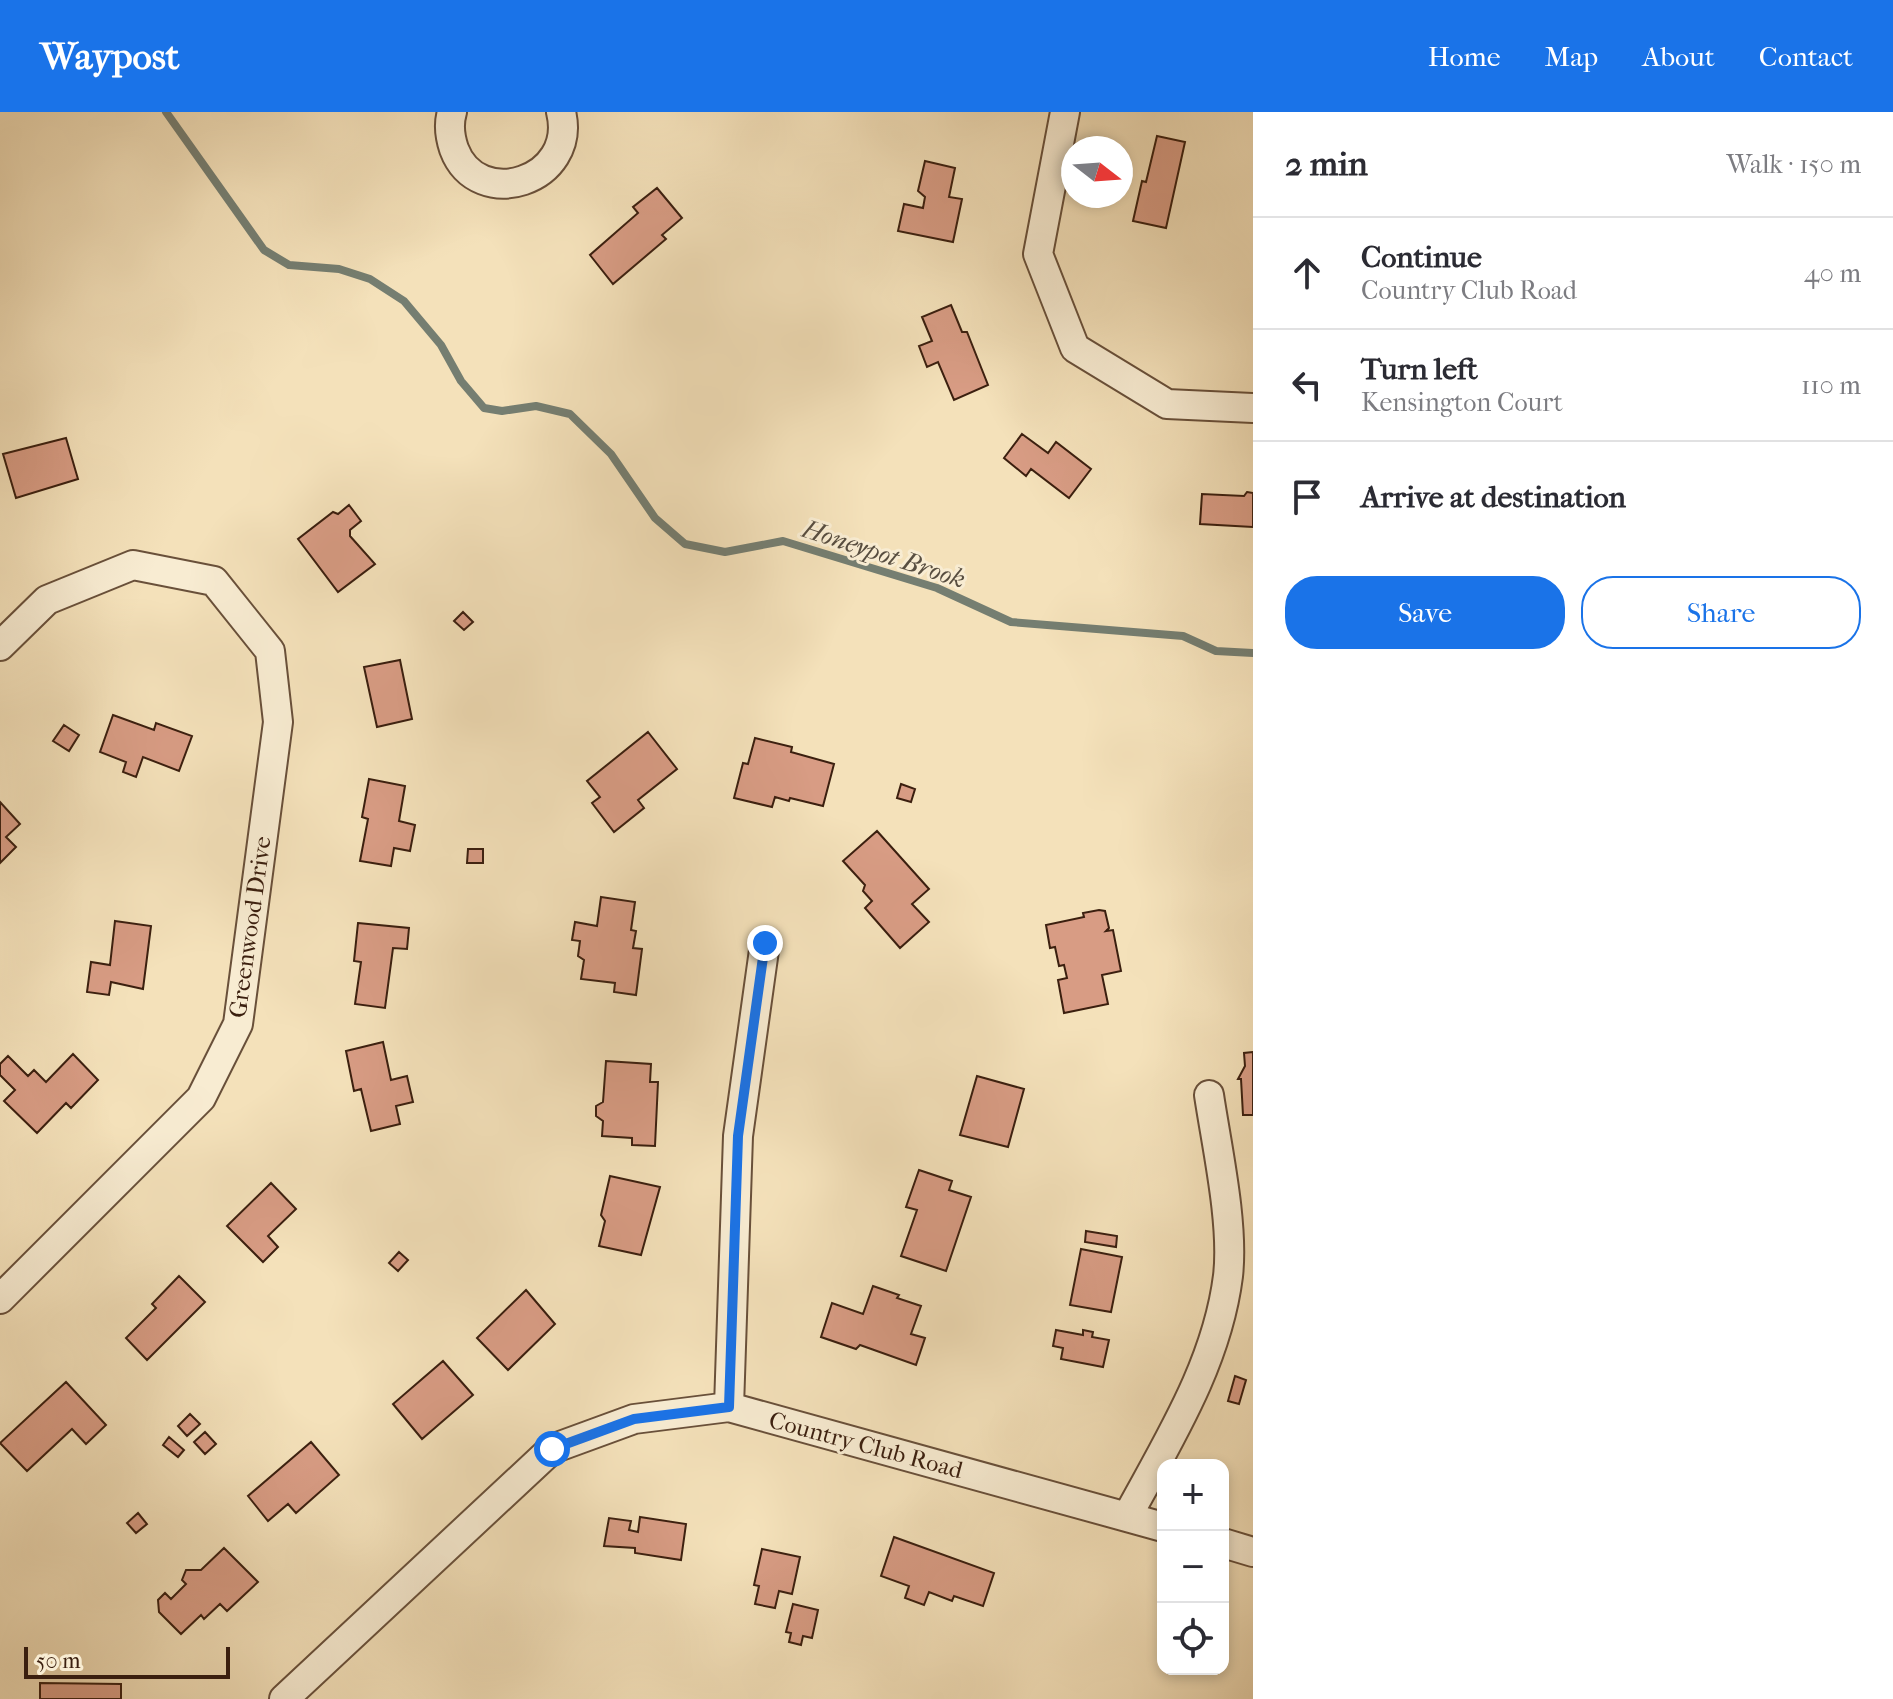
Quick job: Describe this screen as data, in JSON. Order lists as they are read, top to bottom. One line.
{"streets":{"street":["Greenwood Drive","Country Club Road"]},"water":["Honeypot Brook"],"scale_bar":"50 m","north":"right","page":{"header":"Waypost","nav":["Home","Map","About","Contact"],"heading":["2 min","Walk · 150 m"],"list":[["Continue","Country Club Road","40 m"],["Turn left","Kensington Court","110 m"],"Arrive at destination"],"buttons":["Save","Share"],"map_buttons":["+","−"],"scale":"50 m"}}
